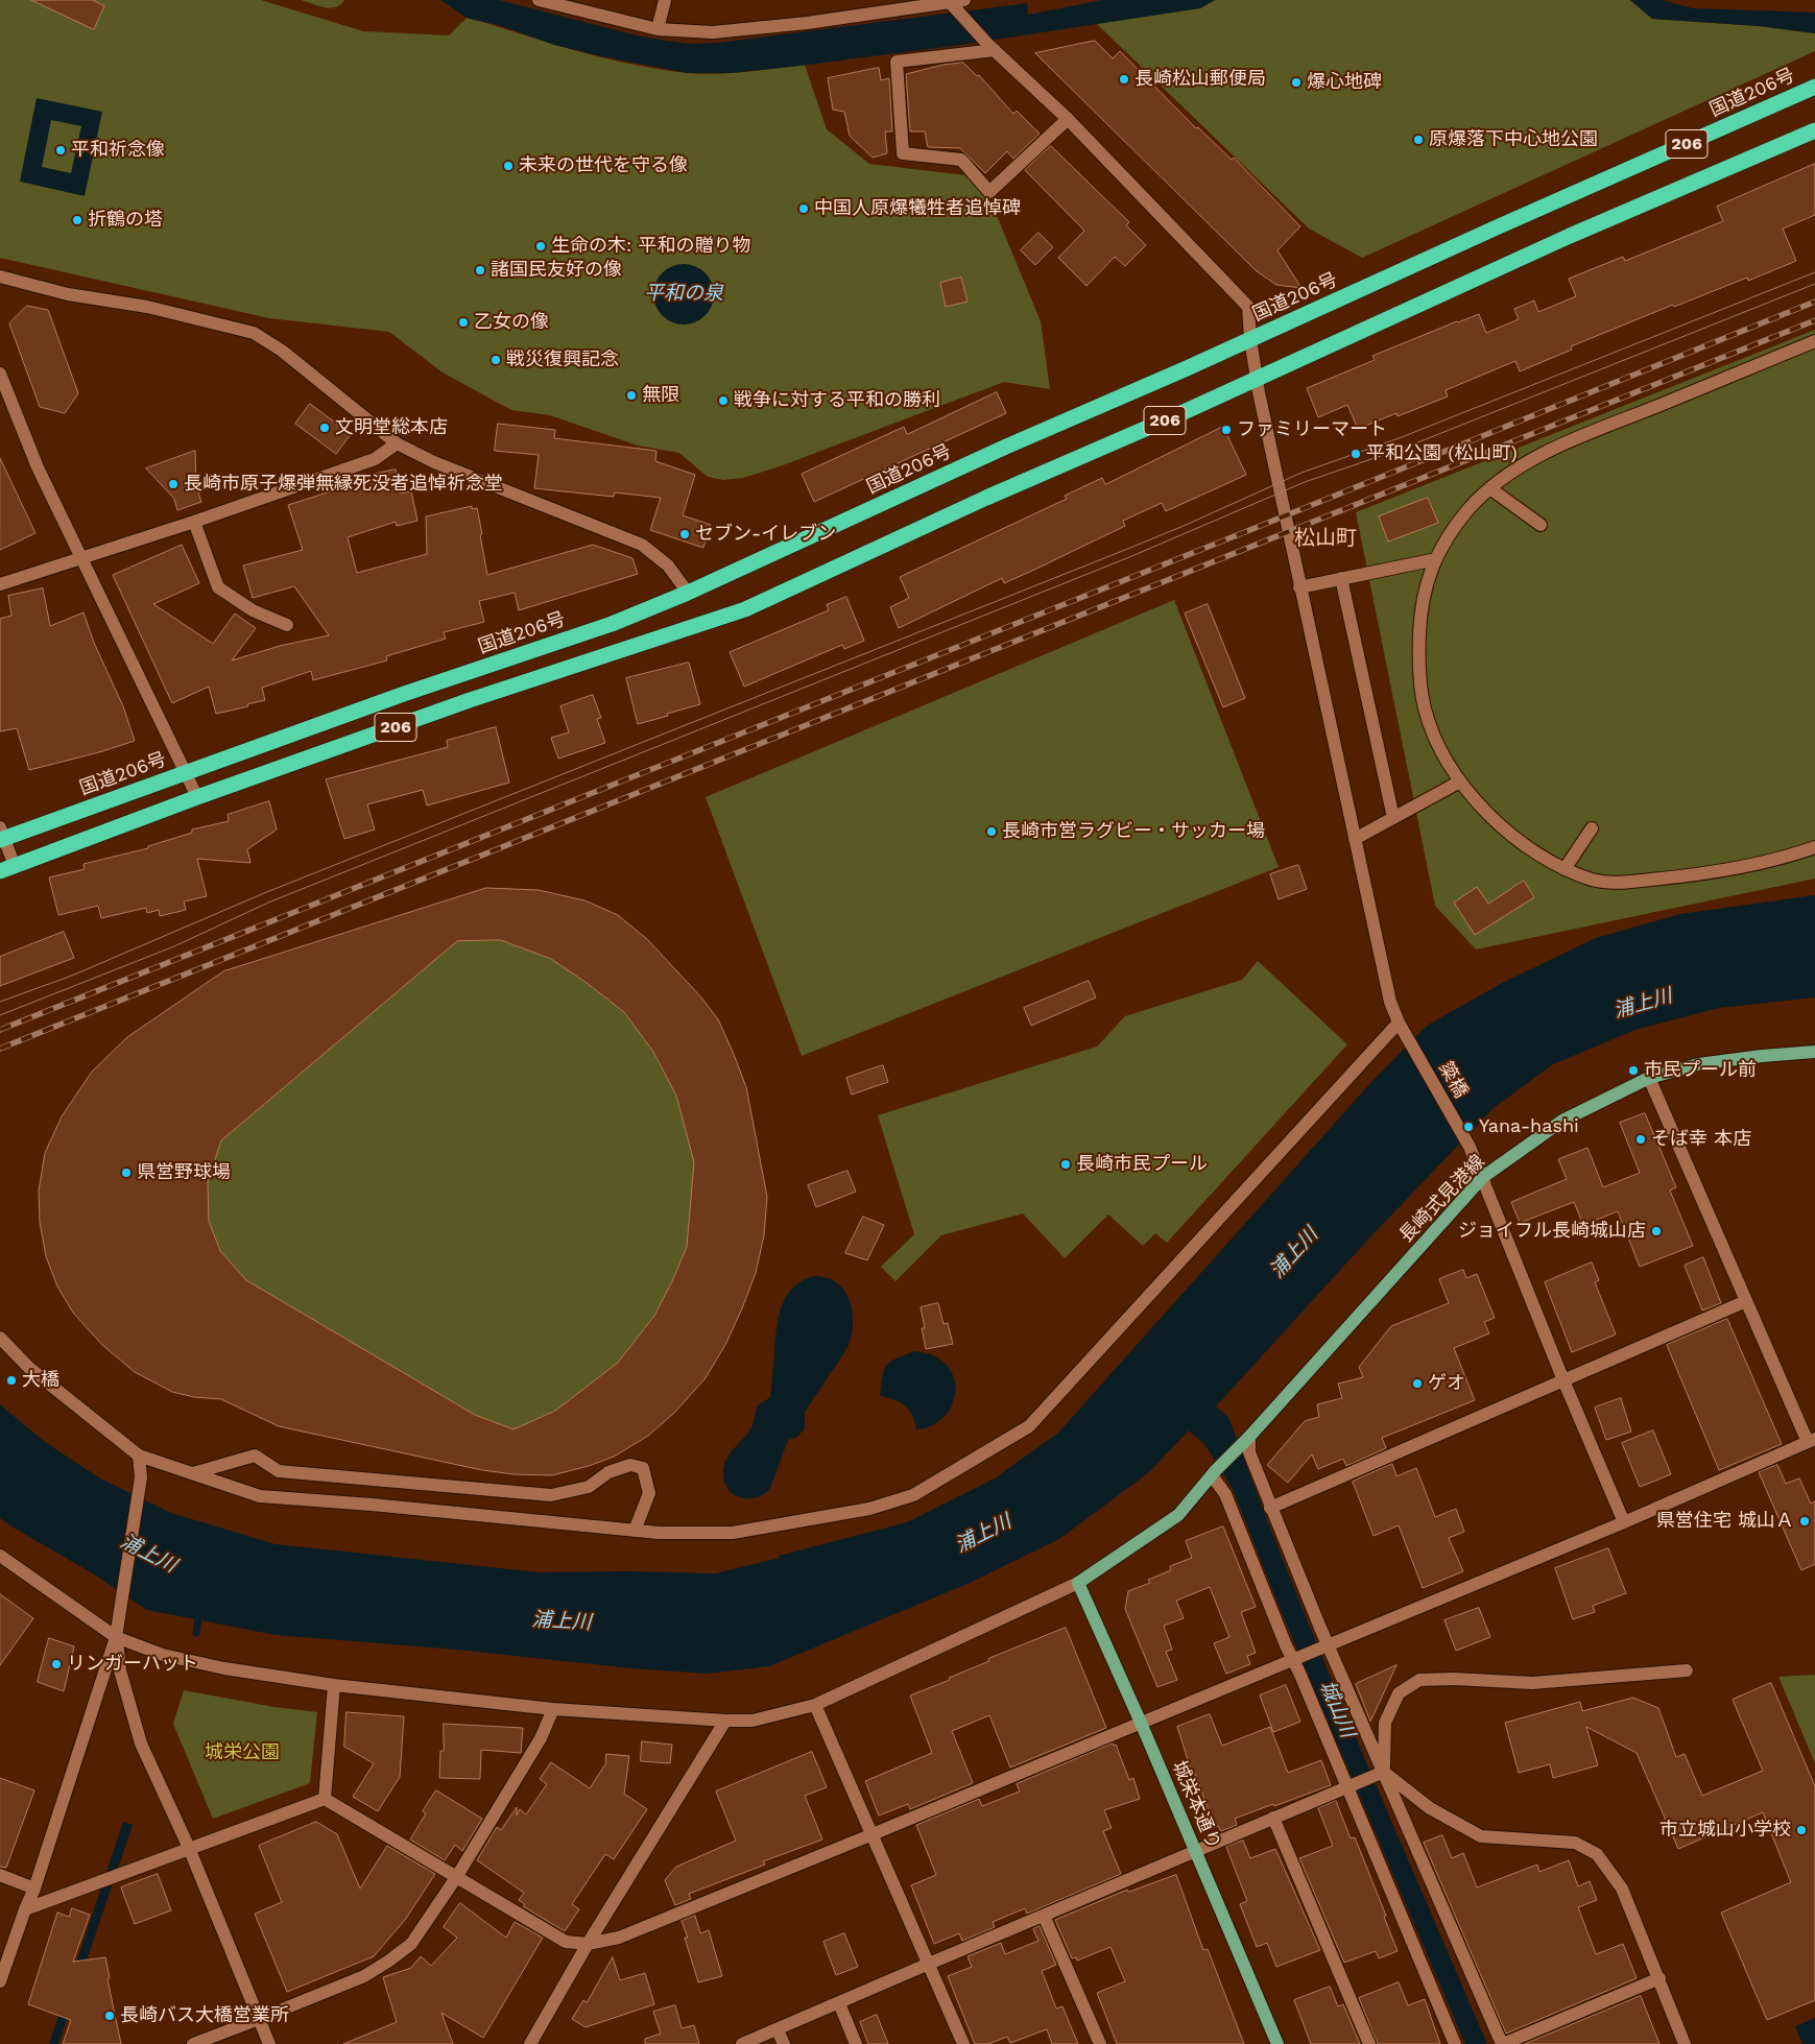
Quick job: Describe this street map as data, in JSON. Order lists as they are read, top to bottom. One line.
{"streets":{"highway":["国道206号","206"],"main road":["長崎式見港線","城栄本通り"],"street":["簗橋"]},"crossings":[["国道206号","簗橋"],["206","簗橋"],["簗橋","長崎式見港線"]],"districts":["松山町"],"water":["平和の泉","浦上川","城山川"],"parks":["城栄公園"],"places":["長崎松山郵便局","爆心地碑","原爆落下中心地公園","平和祈念像","未来の世代を守る像","中国人原爆犧牲者追悼碑","折鶴の塔","生命の木: 平和の贈り物","諸国民友好の像","乙女の像","戦災復興記念","無限","戦争に対する平和の勝利","文明堂総本店","ファミリーマート","平和公園 (松山町)","長崎市原子爆弾無縁死没者追悼祈念堂","セブン-イレブン","長崎市営ラグビー・サッカー場","市民プール前","Yana-hashi","そば幸 本店","長崎市民プール","県営野球場","ジョイフル長崎城山店","大橋","ゲオ","県営住宅 城山Ａ","リンガーハット","市立城山小学校","長崎バス大橋営業所"]}
